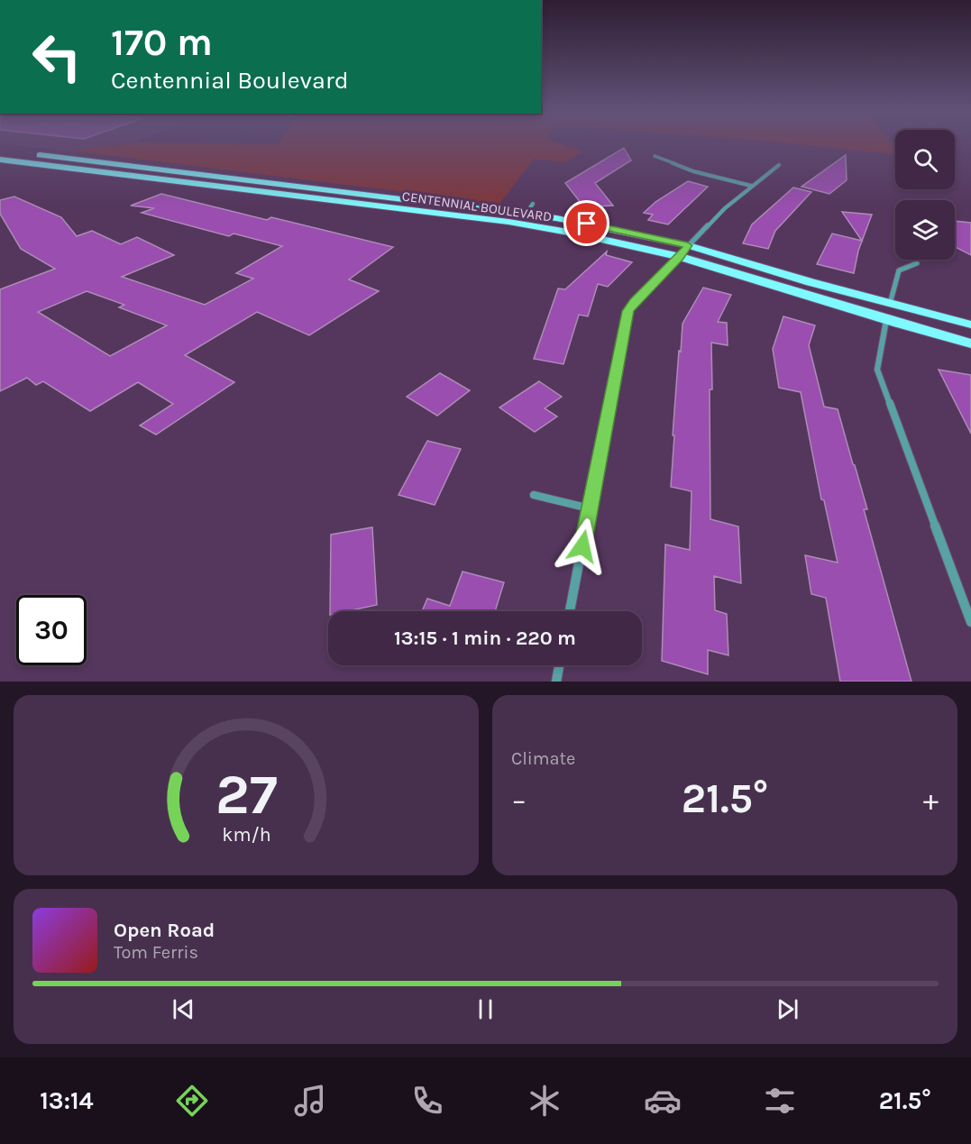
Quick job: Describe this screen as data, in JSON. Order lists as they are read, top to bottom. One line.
{"streets":{"main road":["CENTENNIAL BOULEVARD"]},"page":{"turn":["170 m","Centennial Boulevard"],"limit":"30","trip":"13:15 · 1 min · 220 m","tile":"Climate","heat":["−","21.5°","+"],"song":["Open Road","Tom Ferris"],"tabs":["13:14","21.5°"],"gauge":["27","km/h"]}}
